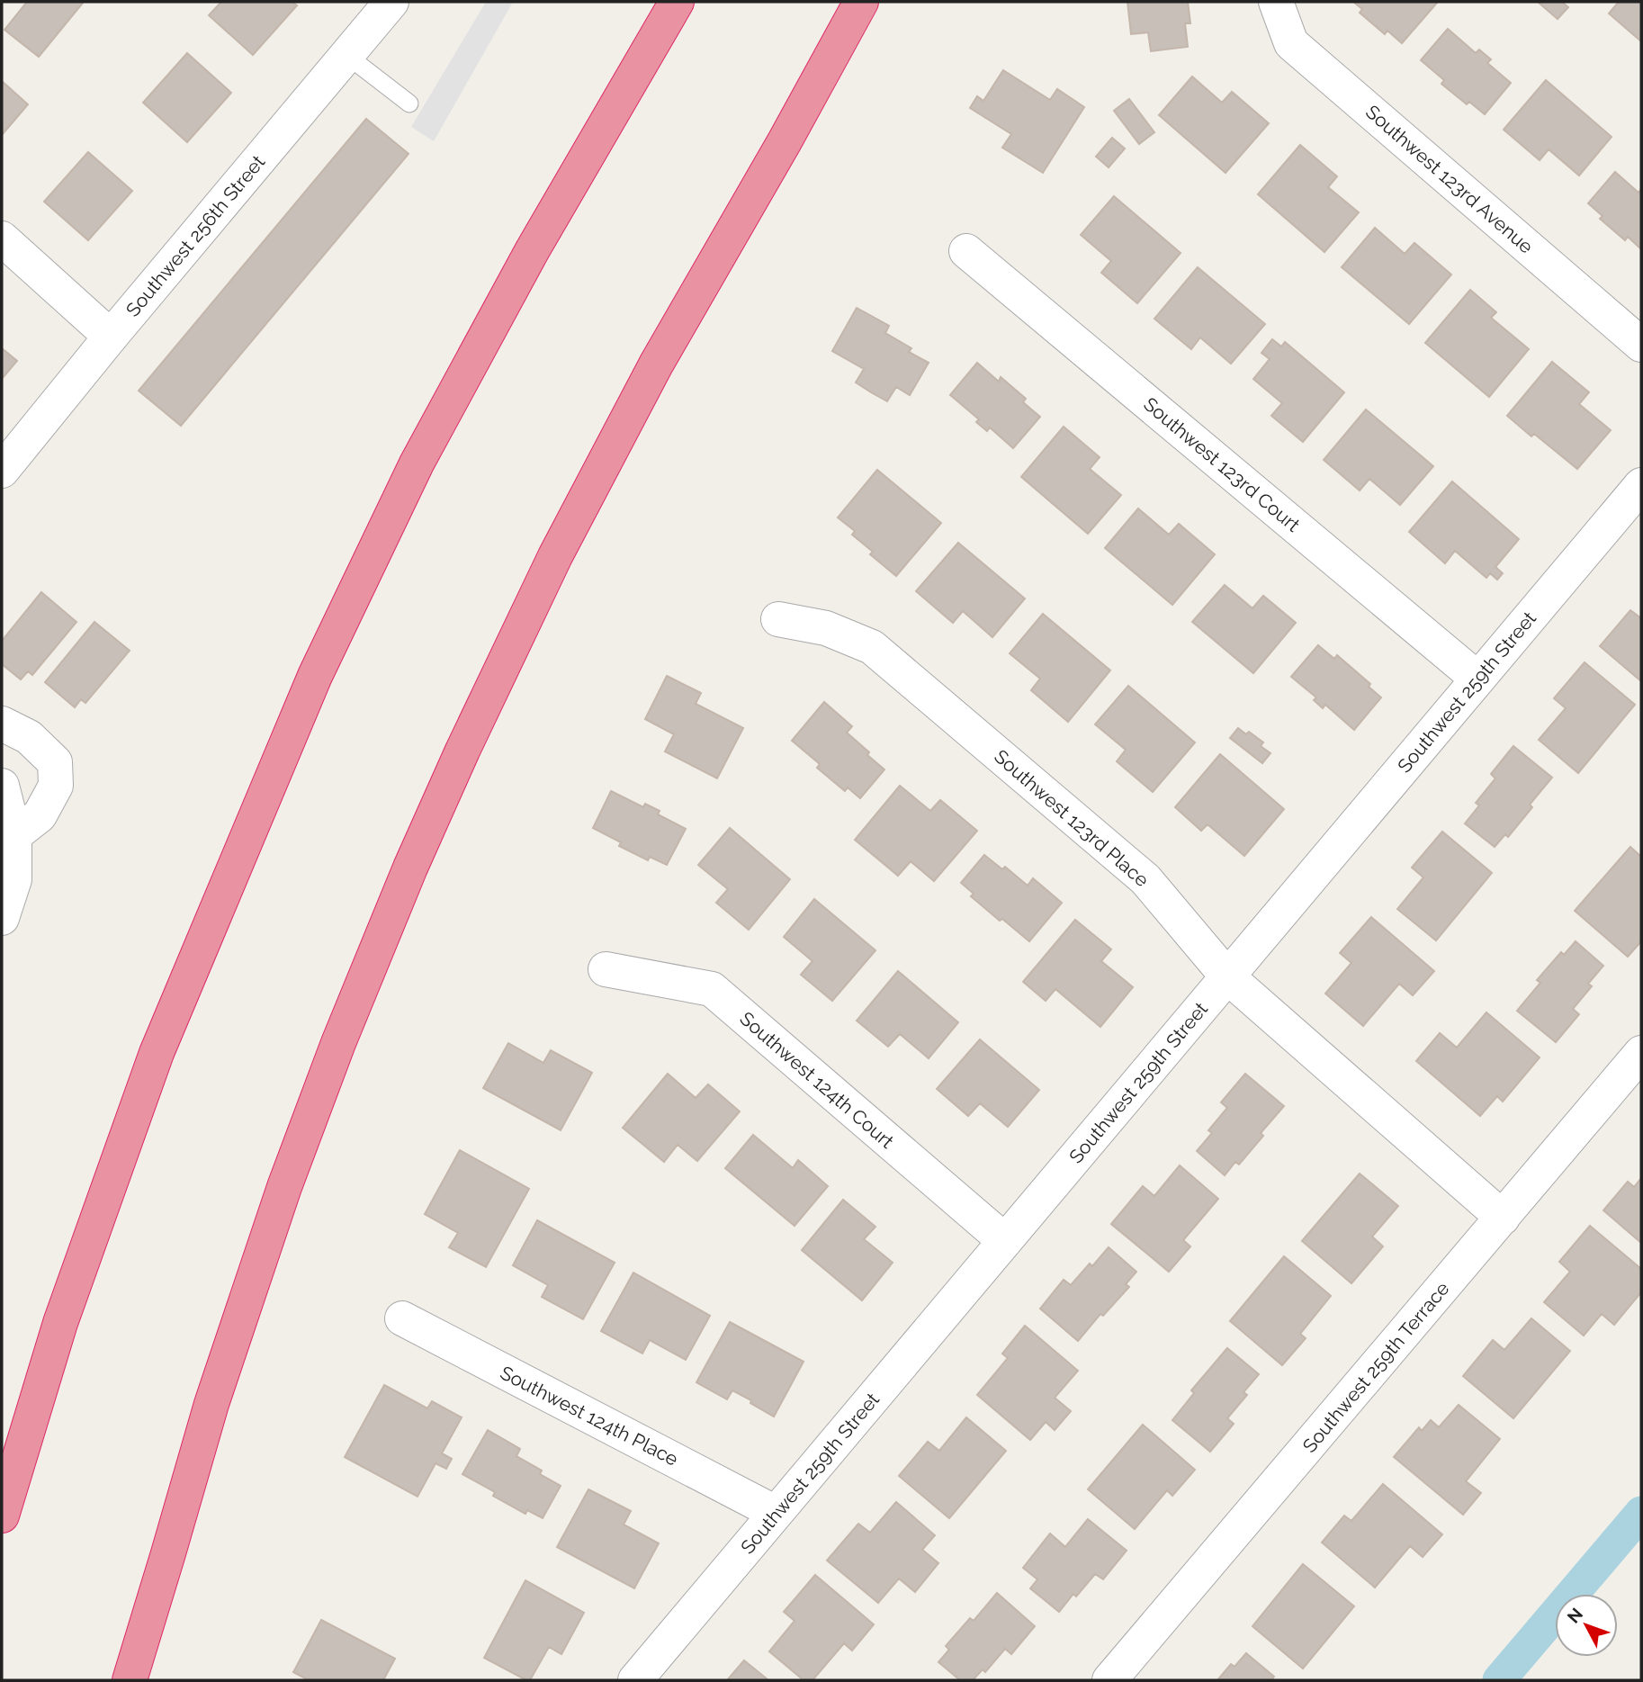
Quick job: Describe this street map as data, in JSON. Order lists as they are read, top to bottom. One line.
{"streets":{"street":["Southwest 123rd Avenue","Southwest 256th Street","Southwest 123rd Court","Southwest 259th Street","Southwest 123rd Place","Southwest 124th Court","Southwest 259th Terrace","Southwest 124th Place"]},"crossings":[["Southwest 123rd Court","Southwest 259th Street"],["Southwest 259th Street","Southwest 123rd Place"],["Southwest 259th Street","Southwest 124th Court"],["Southwest 259th Street","Southwest 124th Place"],["Southwest 123rd Place","Southwest 259th Terrace"]],"north":"top left"}
